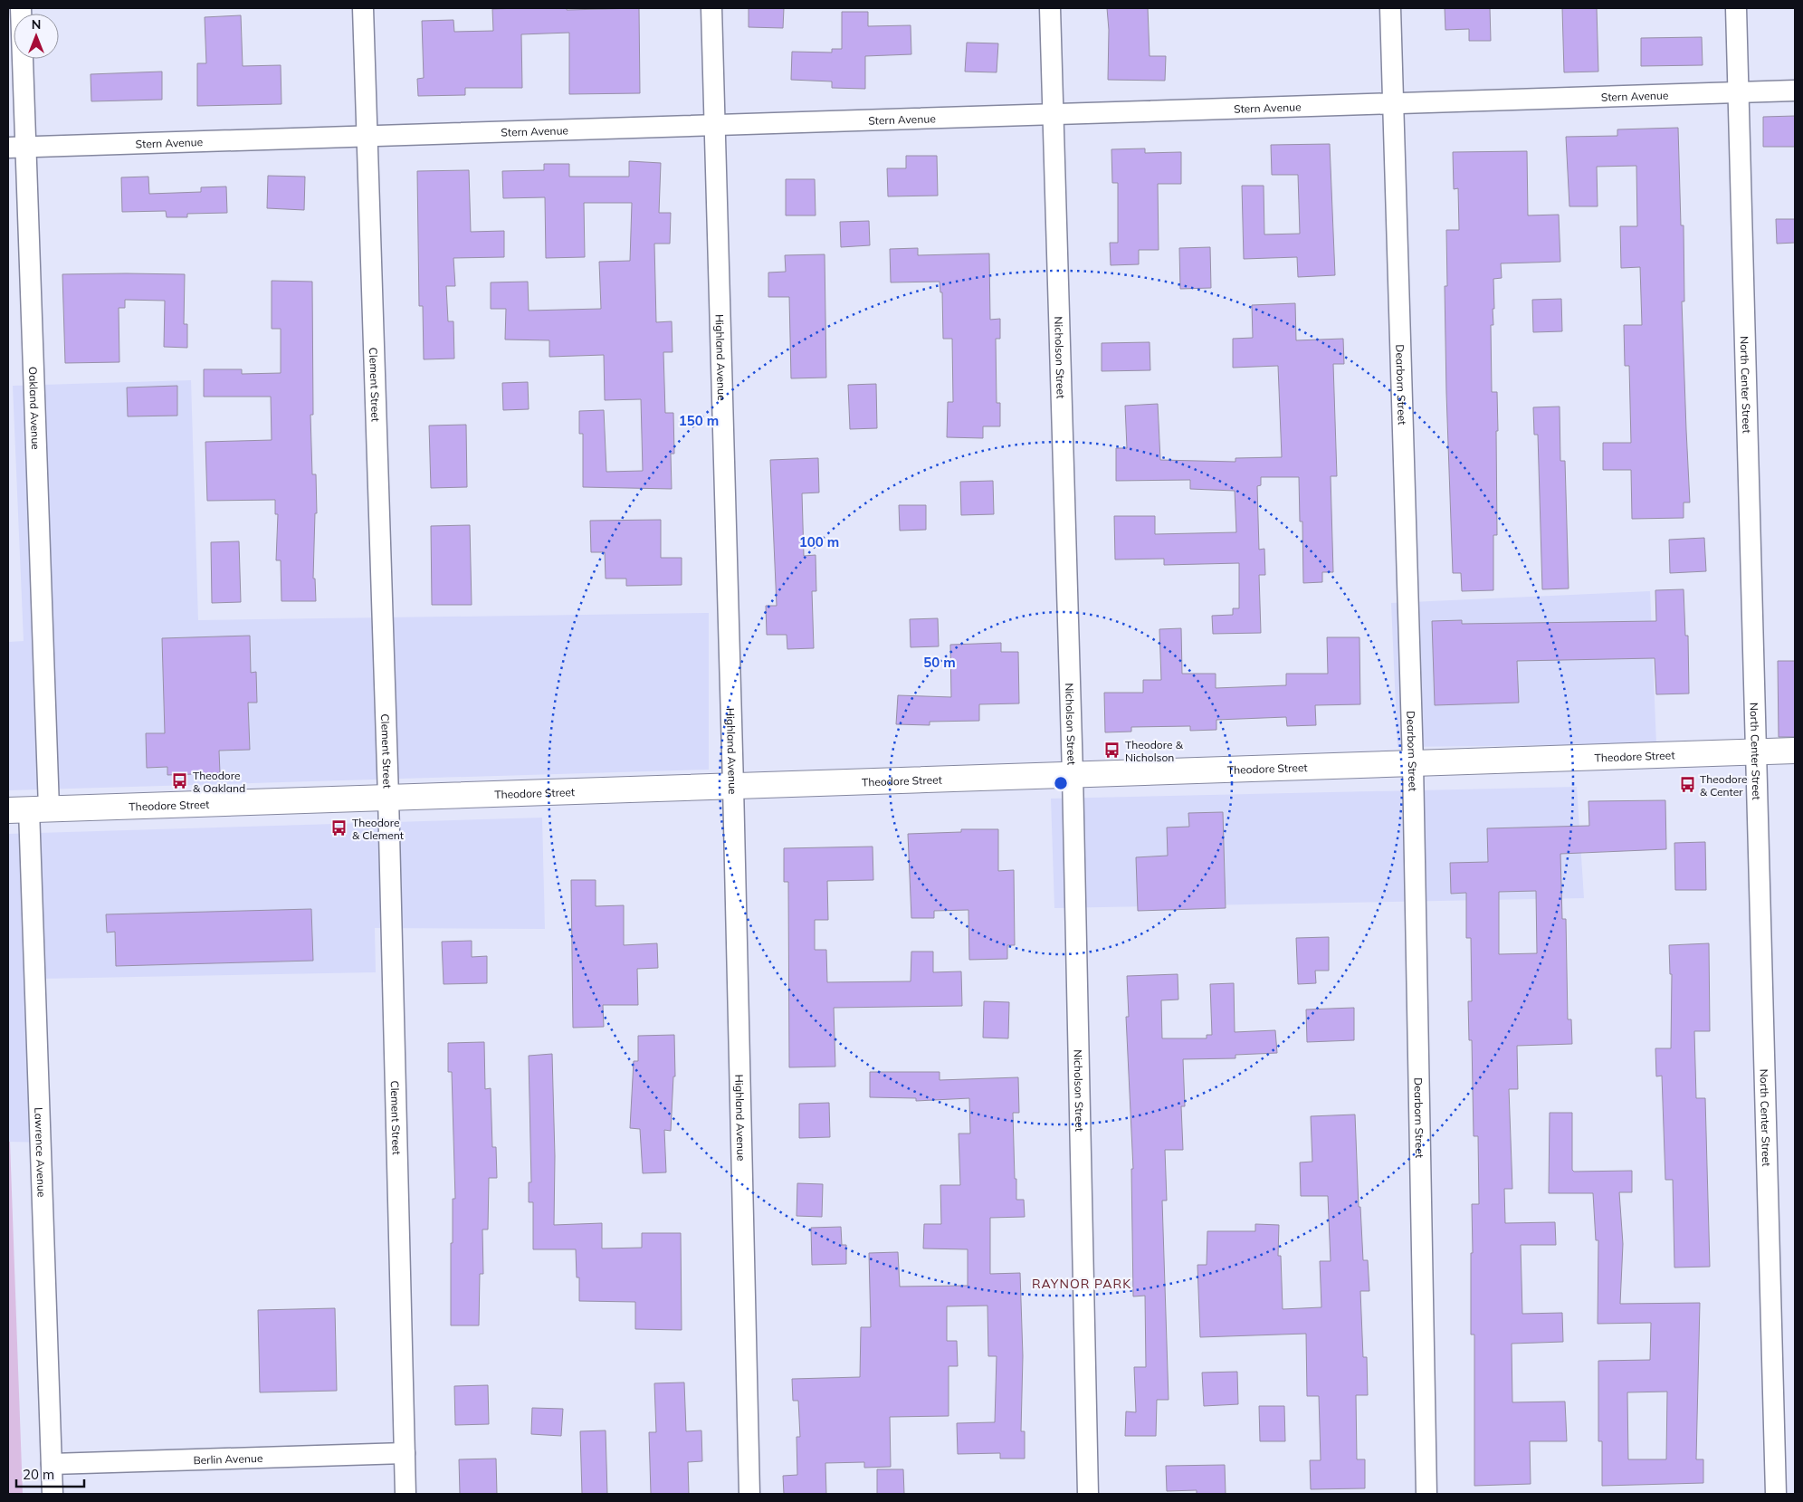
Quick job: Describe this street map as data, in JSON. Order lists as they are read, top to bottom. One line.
{"streets":{"main road":["Theodore Street"],"street":["Stern Avenue","Highland Avenue","Nicholson Street","Clement Street","Dearborn Street","North Center Street","Oakland Avenue","Lawrence Avenue","Berlin Avenue"]},"crossings":[["Stern Avenue","Highland Avenue"],["Stern Avenue","Nicholson Street"],["Stern Avenue","Clement Street"],["Stern Avenue","Dearborn Street"],["Stern Avenue","North Center Street"],["Stern Avenue","Oakland Avenue"],["Highland Avenue","Theodore Street"],["Nicholson Street","Theodore Street"],["Clement Street","Theodore Street"],["Clement Street","Berlin Avenue"],["Dearborn Street","Theodore Street"],["North Center Street","Theodore Street"],["Oakland Avenue","Theodore Street"],["Oakland Avenue","Lawrence Avenue"],["Theodore Street","Lawrence Avenue"],["Lawrence Avenue","Berlin Avenue"]],"districts":["RAYNOR PARK"],"places":{"bus stop":["Theodore & Nicholson","Theodore & Oakland","Theodore & Center","Theodore & Clement"]},"scale_bar":"20 m","north":"top","rings":["150 m","100 m","50 m"]}
